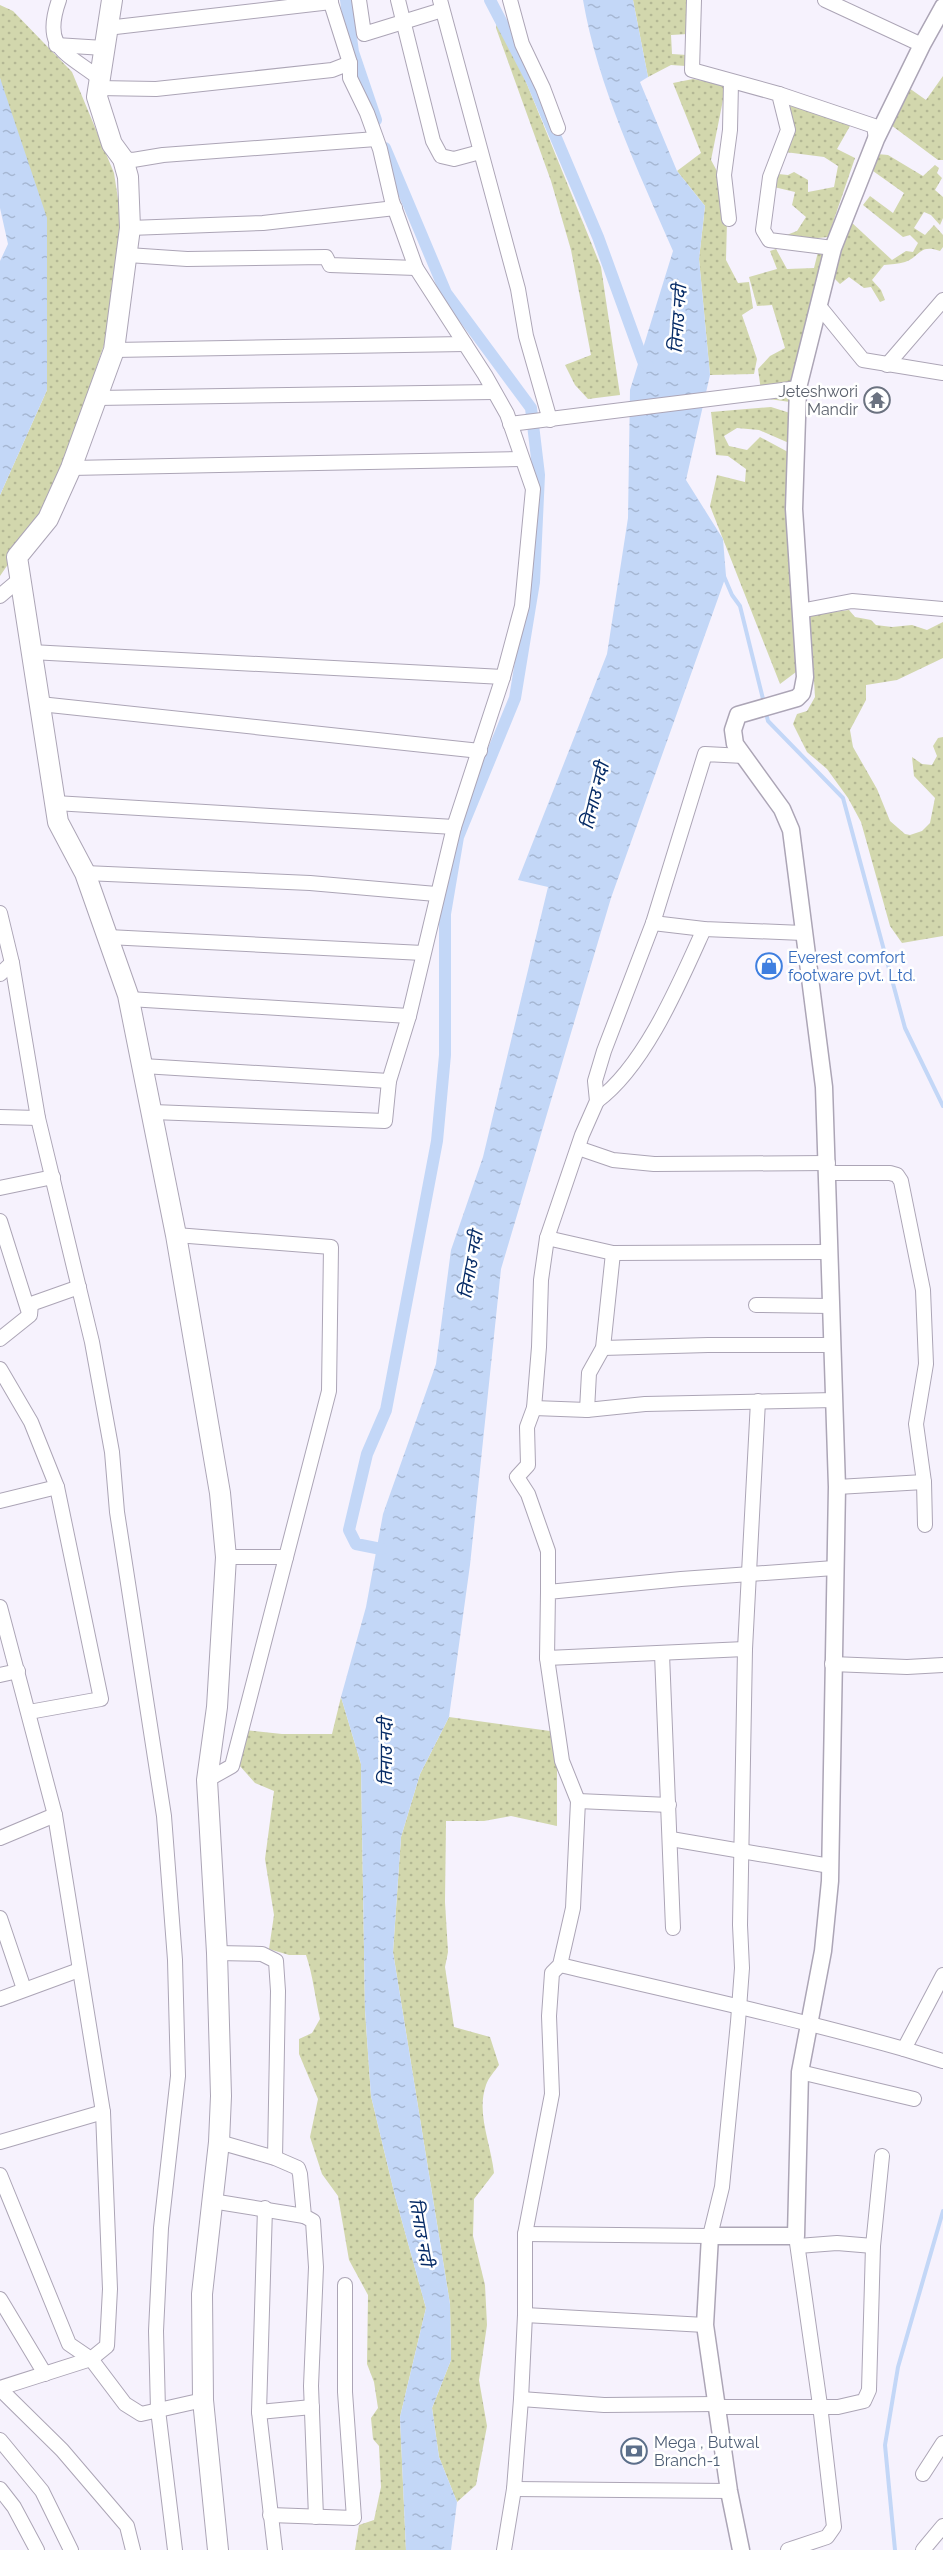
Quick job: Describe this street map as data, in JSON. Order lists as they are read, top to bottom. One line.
{"water":["तिनाउ नदी"],"places":{"temple":["Jeteshwori Mandir"],"shop":["Everest comfort footware pvt. Ltd."],"bank":["Mega , Butwal Branch-1"]}}
